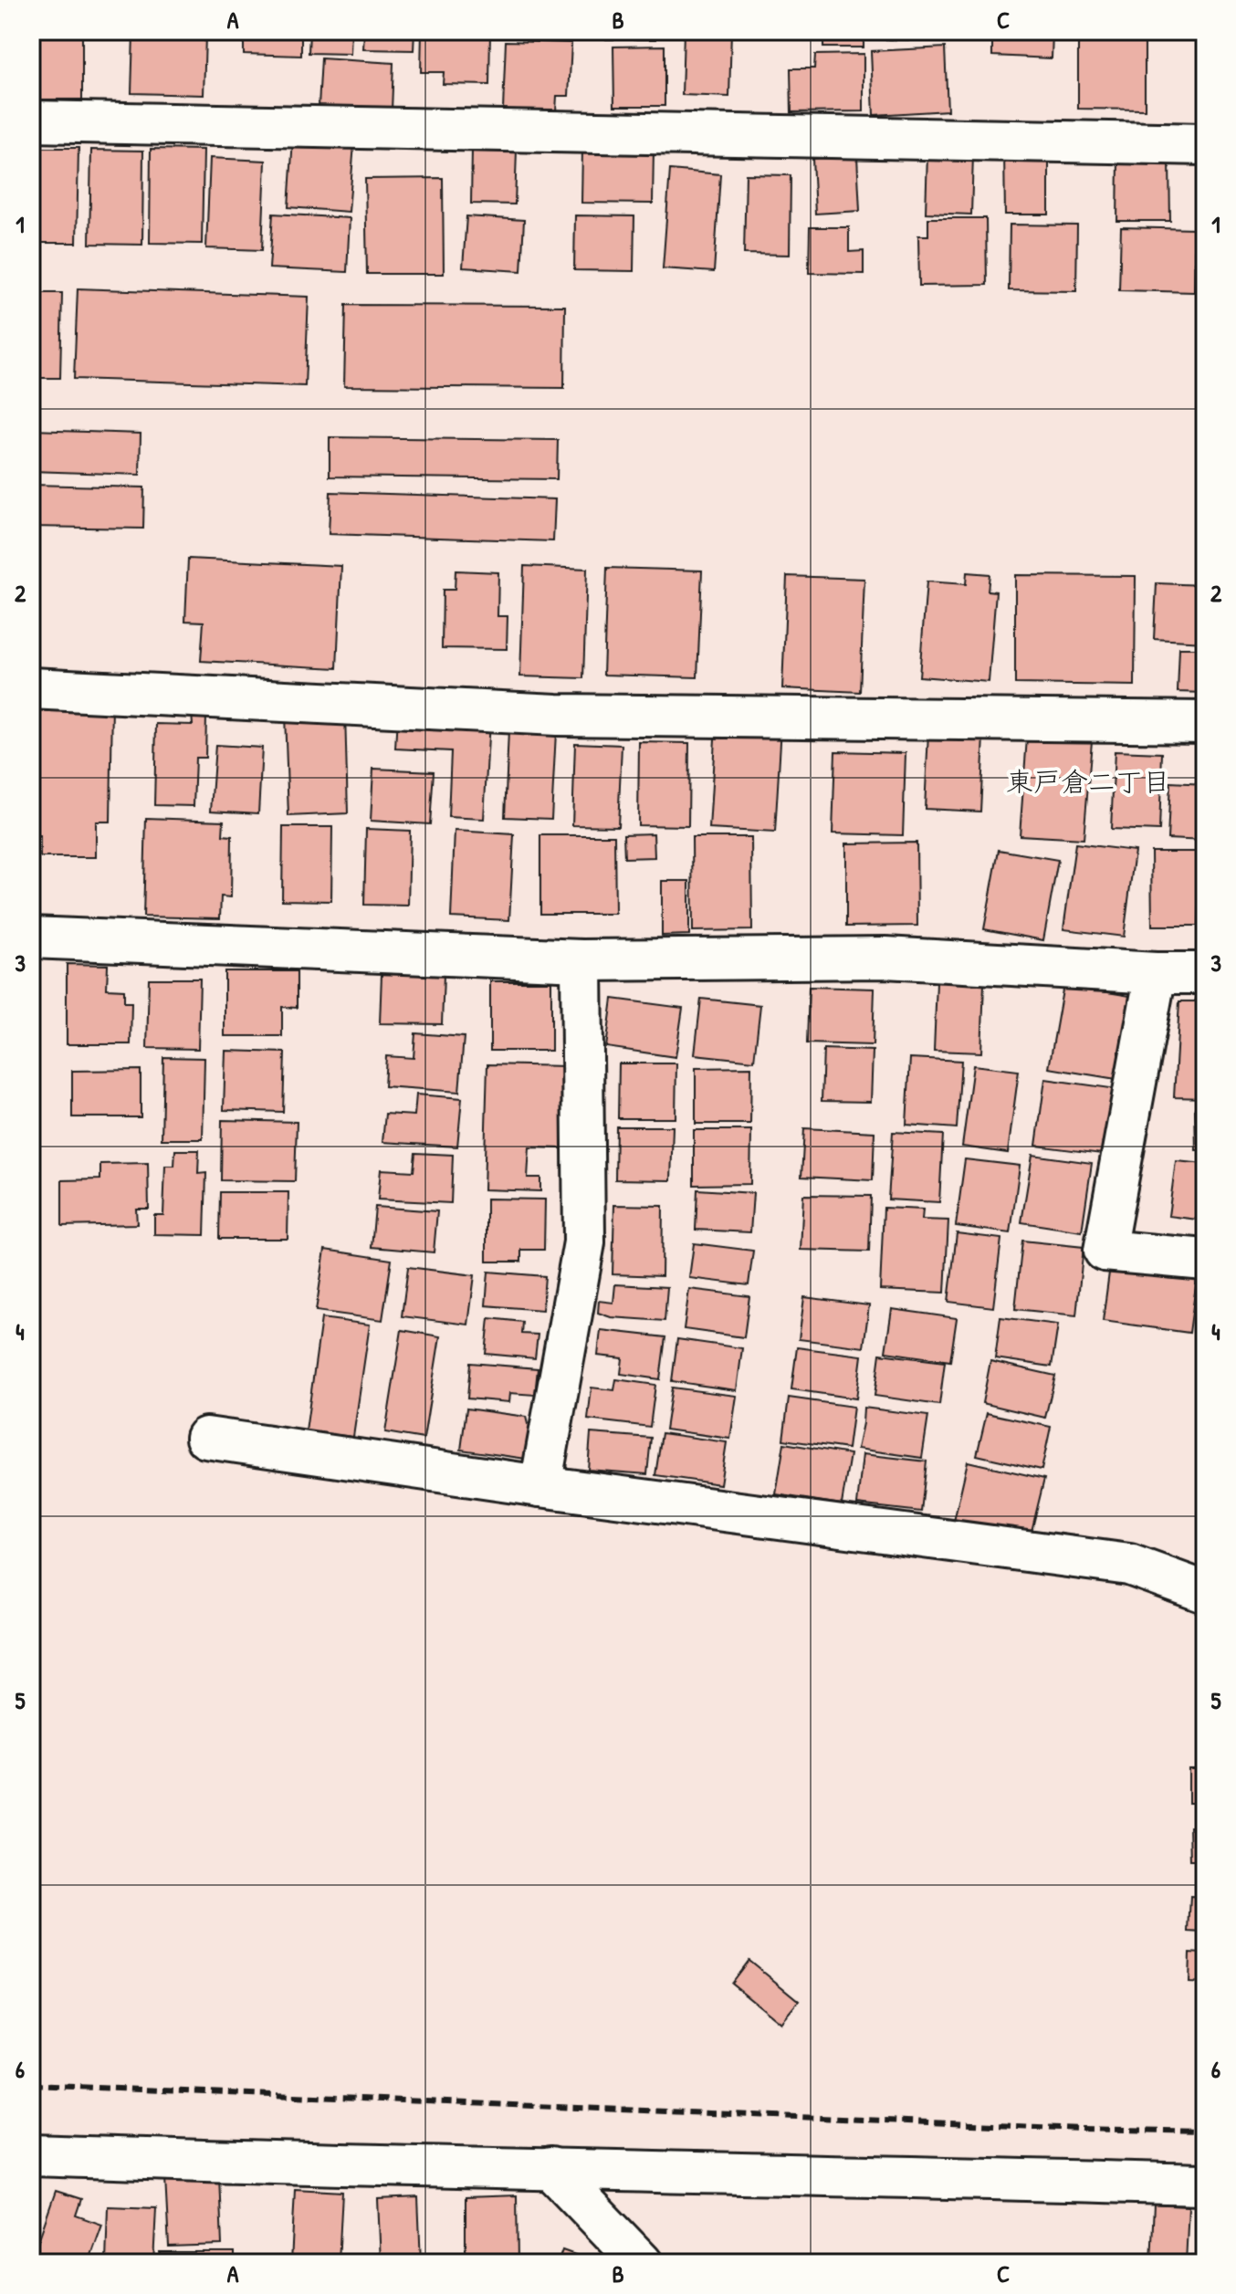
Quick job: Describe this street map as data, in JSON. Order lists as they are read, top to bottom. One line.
{"districts":["東戸倉二丁目"],"grid":{"columns":["A","B","C"],"rows":["1","2","3","4","5","6"]}}
